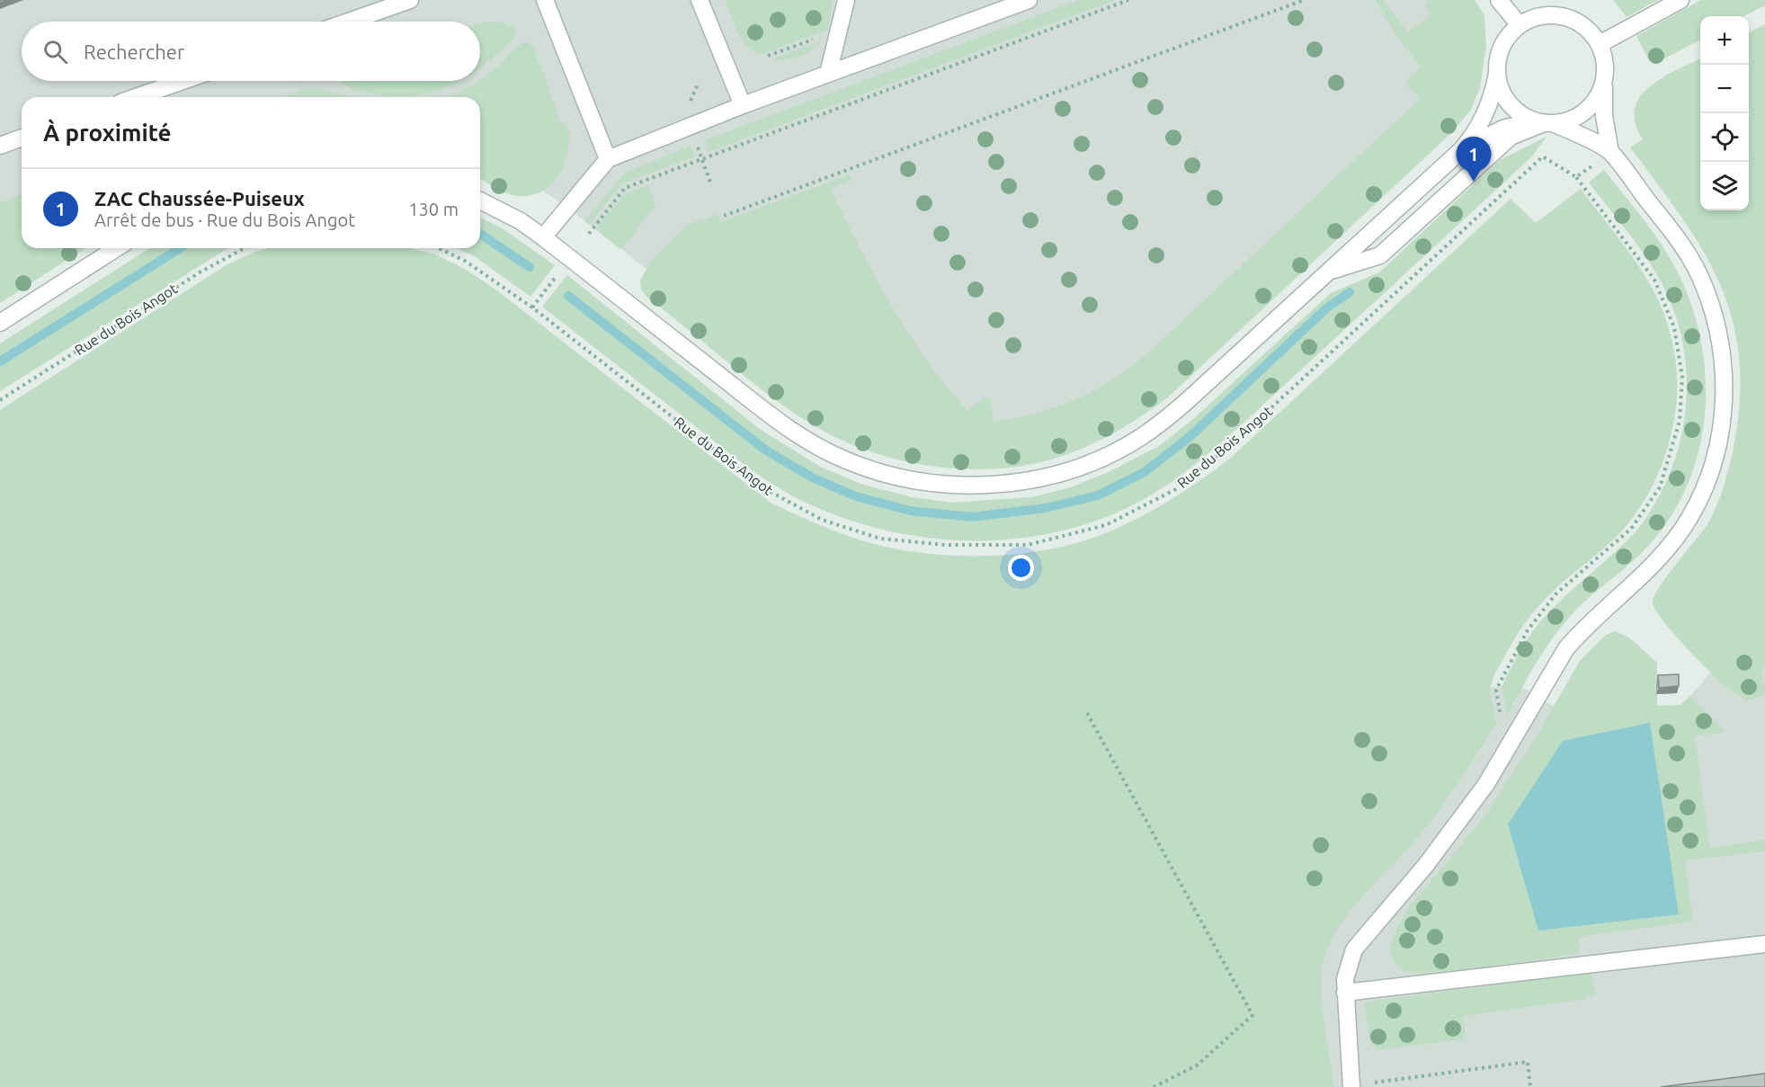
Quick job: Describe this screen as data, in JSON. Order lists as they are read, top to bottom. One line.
{"streets":{"path":["Rue du Bois Angot"]},"page":{"map_buttons":["+","−"],"search":"Rechercher","heading":"À proximité","pins":"1","list":[{"mark":"1","name":"ZAC Chaussée-Puiseux","note":"Arrêt de bus · Rue du Bois Angot","value":"130 m"}]}}
